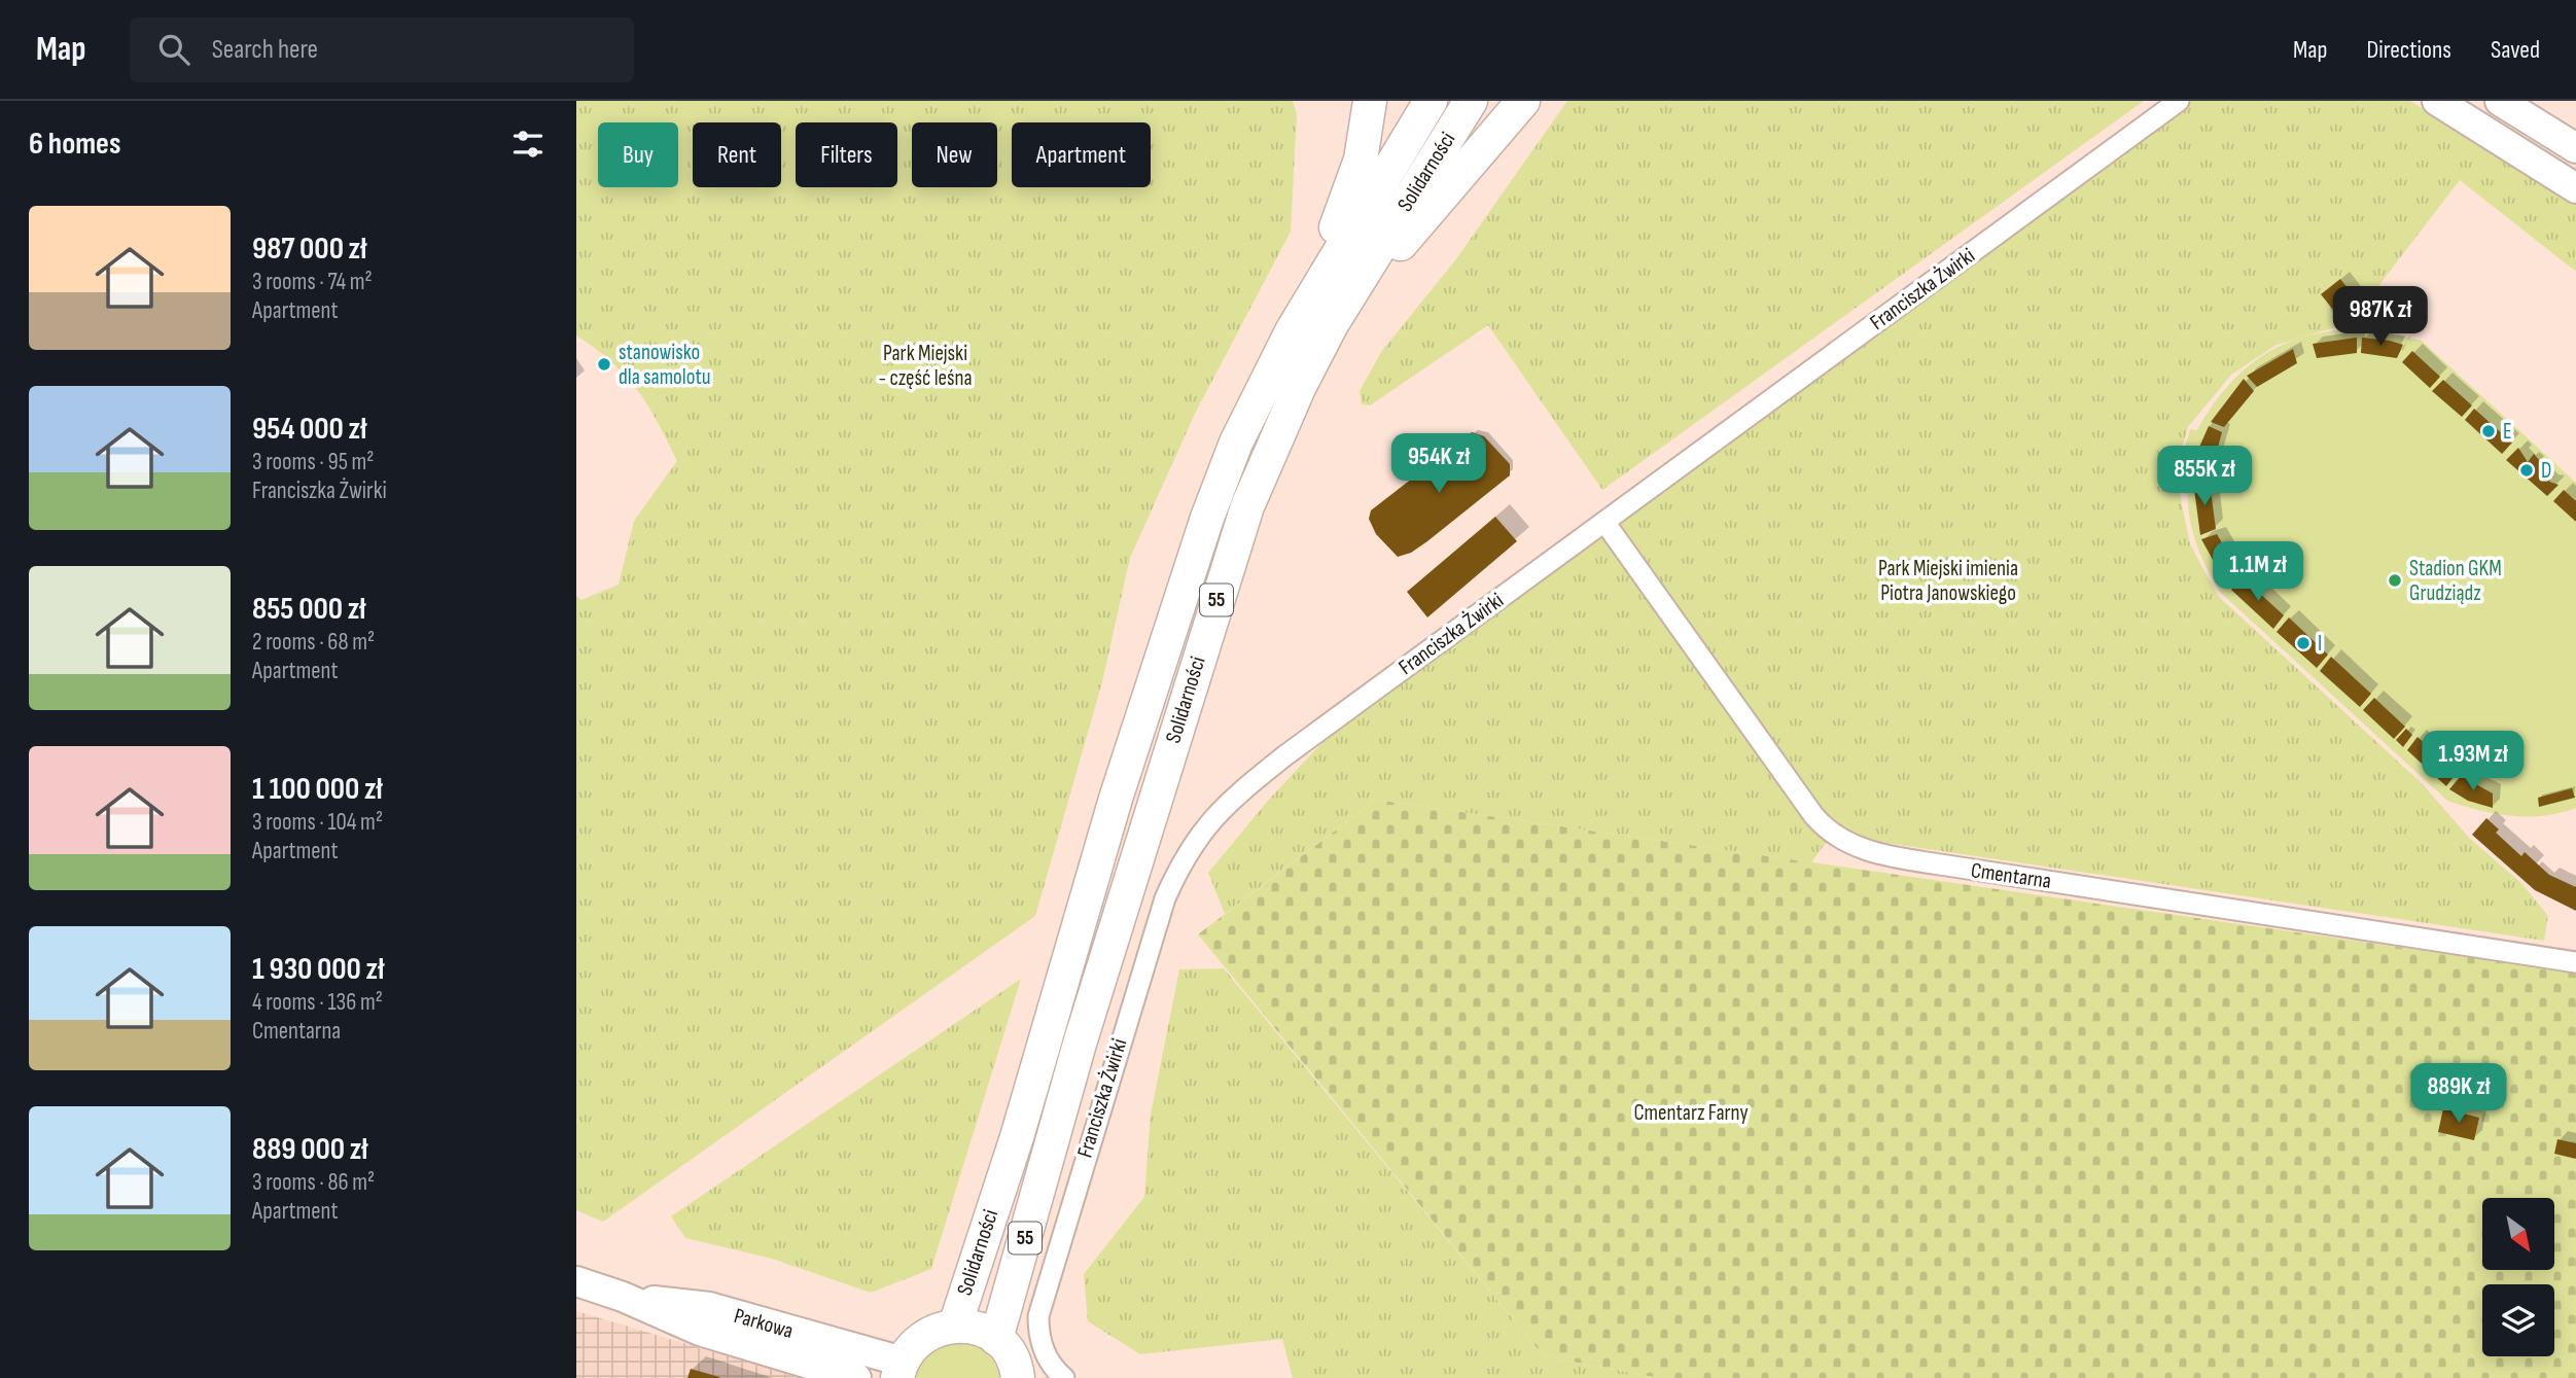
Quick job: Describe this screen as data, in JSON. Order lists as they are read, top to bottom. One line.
{"streets":{"main road":["Solidarności","55"],"street":["Franciszka Żwirki","Cmentarna","Parkowa"]},"crossings":[["Franciszka Żwirki","Cmentarna"]],"parks":["Park Miejski - część leśna","Park Miejski imienia Piotra Janowskiego","Cmentarz Farny"],"places":["stanowisko dla samolotu","E","D","Stadion GKM Grudziądz","I"],"north":"bottom right","page":{"header":"Map","search":"Search here","nav":["Map","Directions","Saved"],"heading":"6 homes","chip":["Buy","Rent","Filters","New","Apartment"],"list":[{"name":"987 000 zł","note":"3 rooms · 74 m² · Apartment"},{"name":"954 000 zł","note":"3 rooms · 95 m² · Franciszka Żwirki"},{"name":"855 000 zł","note":"2 rooms · 68 m² · Apartment"},{"name":"1 100 000 zł","note":"3 rooms · 104 m² · Apartment"},{"name":"1 930 000 zł","note":"4 rooms · 136 m² · Cmentarna"},{"name":"889 000 zł","note":"3 rooms · 86 m² · Apartment"}],"price":["987K zł","954K zł","855K zł","1.1M zł","1.93M zł","889K zł"]}}
